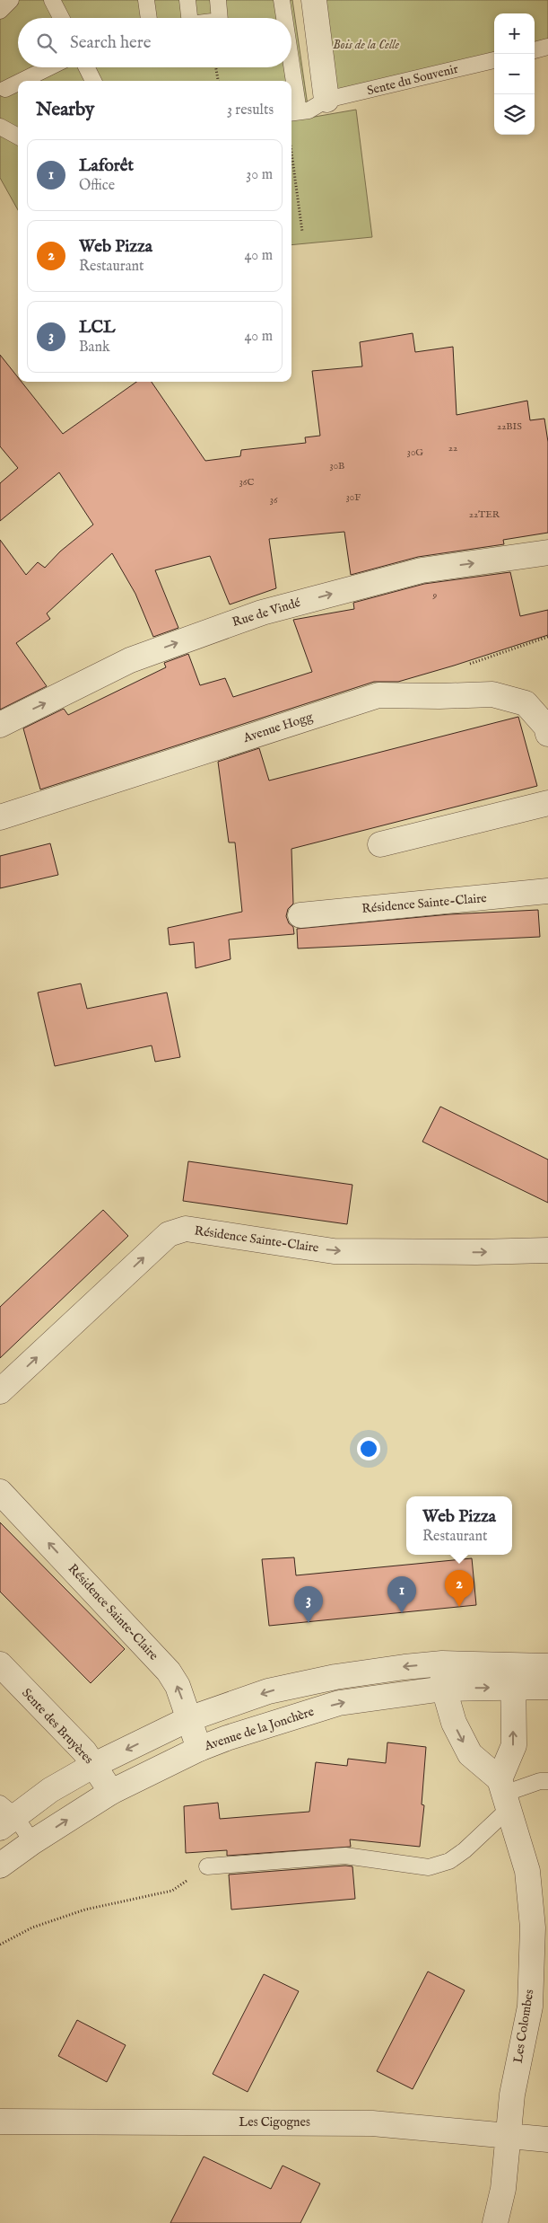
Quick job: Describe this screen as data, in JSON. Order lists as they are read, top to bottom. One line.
{"streets":{"street":["Rue de Vindé","Avenue Hogg","Résidence Sainte-Claire","Sente des Bruyères","Avenue de la Jonchère","Les Colombes","Les Cigognes"],"lane":["Sente du Souvenir"]},"crossings":[["Résidence Sainte-Claire","Avenue de la Jonchère"],["Sente des Bruyères","Avenue de la Jonchère"],["Les Colombes","Les Cigognes"]],"one_way":["Rue de Vindé"],"parks":["Bois de la Celle"],"house_numbers":["22BIS","22","30G","30B","36C","30F","36","22TER","9"],"page":{"map_buttons":["+","−"],"search":"Search here","heading":["Nearby","3 results"],"list":[{"mark":"1","name":"Laforêt","note":"Office","value":"30 m"},{"mark":"2","name":"Web Pizza","note":"Restaurant","value":"40 m"},{"mark":"3","name":"LCL","note":"Bank","value":"40 m"}],"popup":["Web Pizza","Restaurant"],"pins":["2","1","3"]}}
